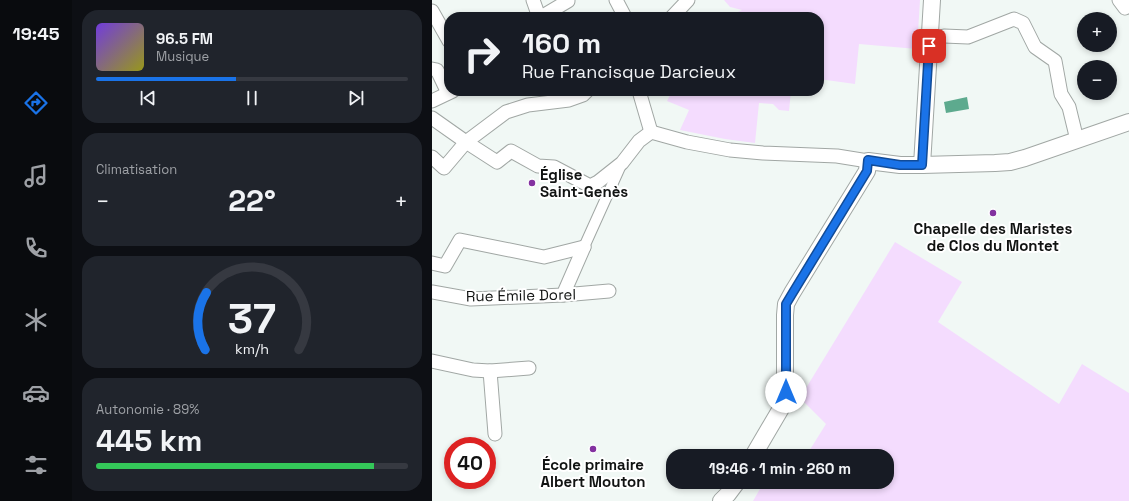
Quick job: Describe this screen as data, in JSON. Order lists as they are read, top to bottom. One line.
{"streets":{"street":["Rue Émile Dorel"]},"places":["Église Saint-Genès","Chapelle des Maristes de Clos du Montet","École primaire Albert Mouton"],"page":{"tabs":"19:45","map_buttons":["+","−"],"turn":["160 m","Rue Francisque Darcieux"],"song":["96.5 FM","Musique"],"tile":["Climatisation",["Autonomie · 89%","445 km"]],"heat":["−","22°","+"],"limit":"40","trip":"19:46 · 1 min · 260 m","gauge":["37","km/h"]}}
